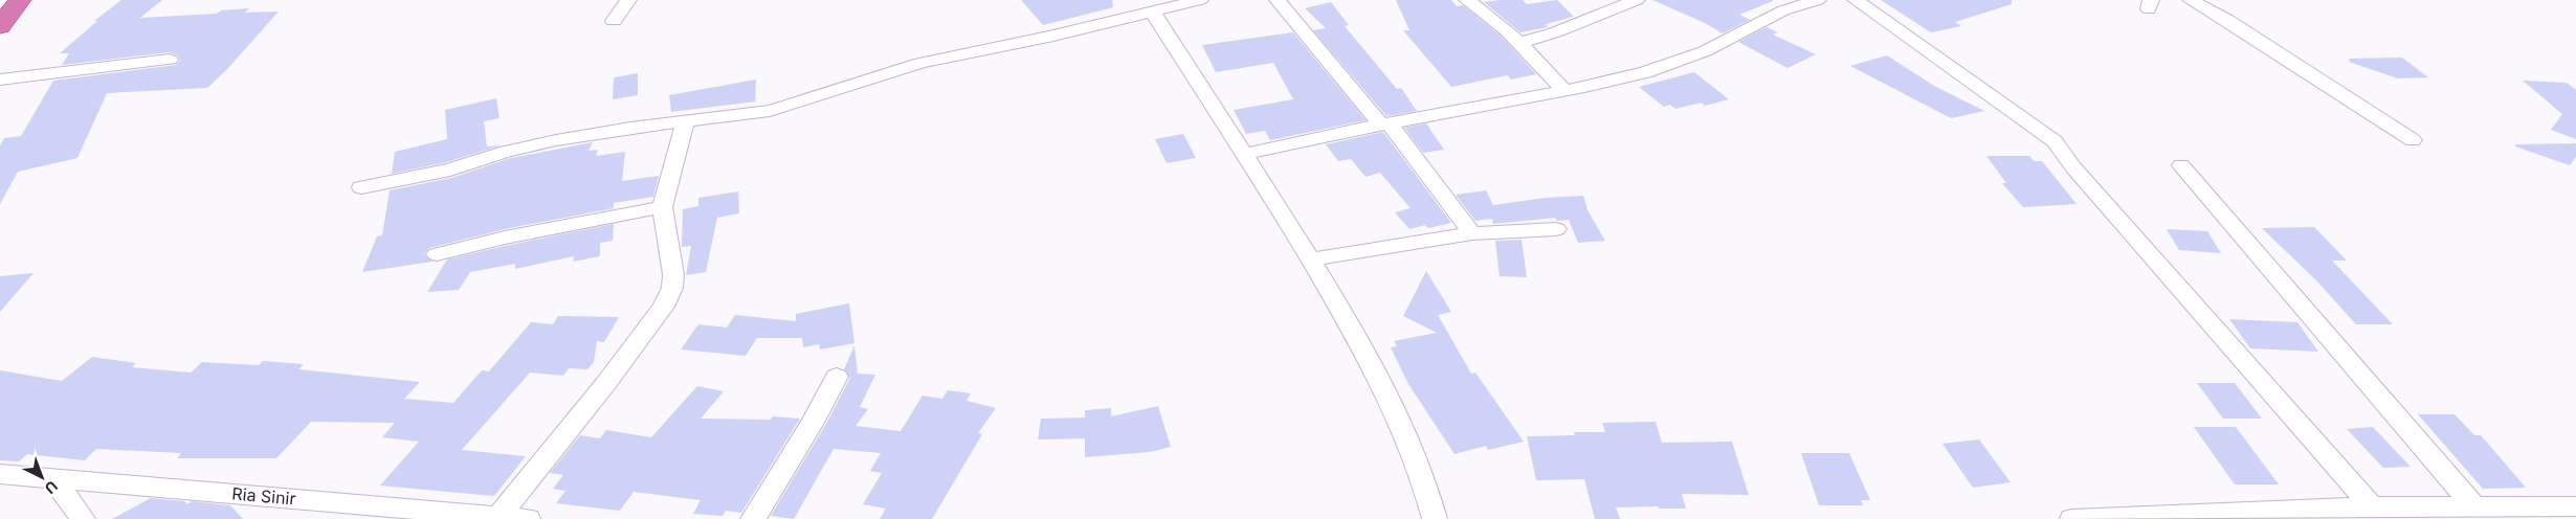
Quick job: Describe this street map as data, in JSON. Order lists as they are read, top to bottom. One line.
{"streets":{"street":["Ria Sinir"]},"north":"bottom right"}
